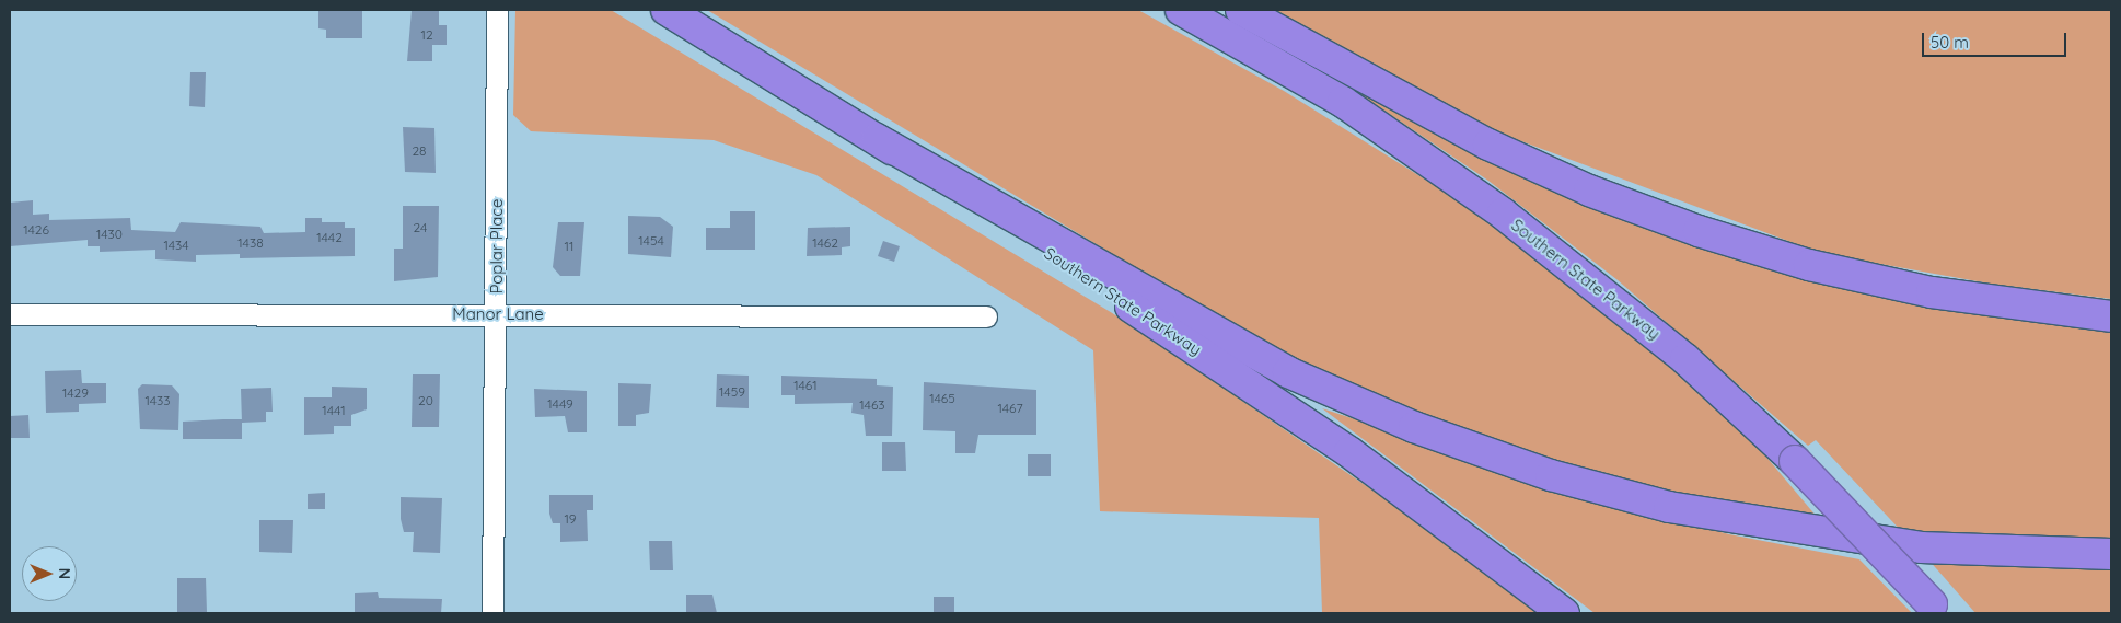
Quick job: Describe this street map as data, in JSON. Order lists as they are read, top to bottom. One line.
{"streets":{"highway":["Southern State Parkway"],"street":["Poplar Place","Manor Lane"]},"crossings":[["Poplar Place","Manor Lane"]],"house_numbers":["12","28","24","1426","1430","1442","1454","1438","1462","1434","11","1461","1459","1429","1465","1433","20","1449","1463","1467","1441","19"],"scale_bar":"50 m","north":"right"}
